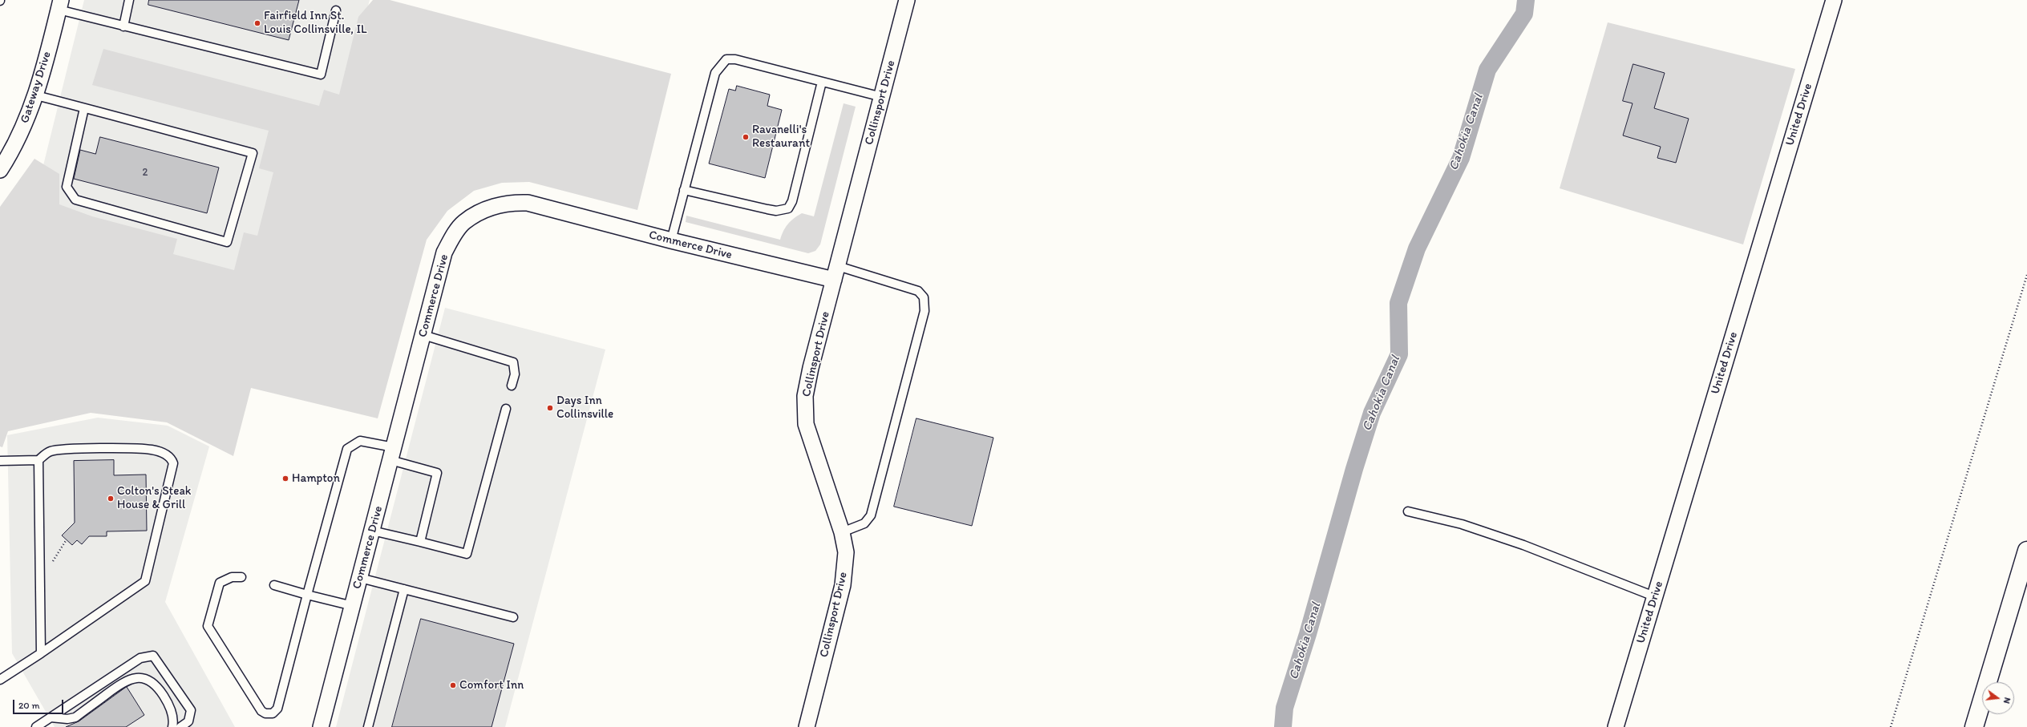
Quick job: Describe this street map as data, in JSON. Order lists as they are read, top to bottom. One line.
{"streets":{"street":["Gateway Drive","Collinsport Drive","United Drive","Commerce Drive"]},"crossings":[["Collinsport Drive","Commerce Drive"]],"water":["Cahokia Canal"],"places":["Fairfield Inn St. Louis Collinsville, IL","Ravanelli's Restaurant","Days Inn Collinsville","Hampton","Colton's Steak House & Grill","Comfort Inn"],"house_numbers":["2"],"scale_bar":"20 m","north":"right"}
